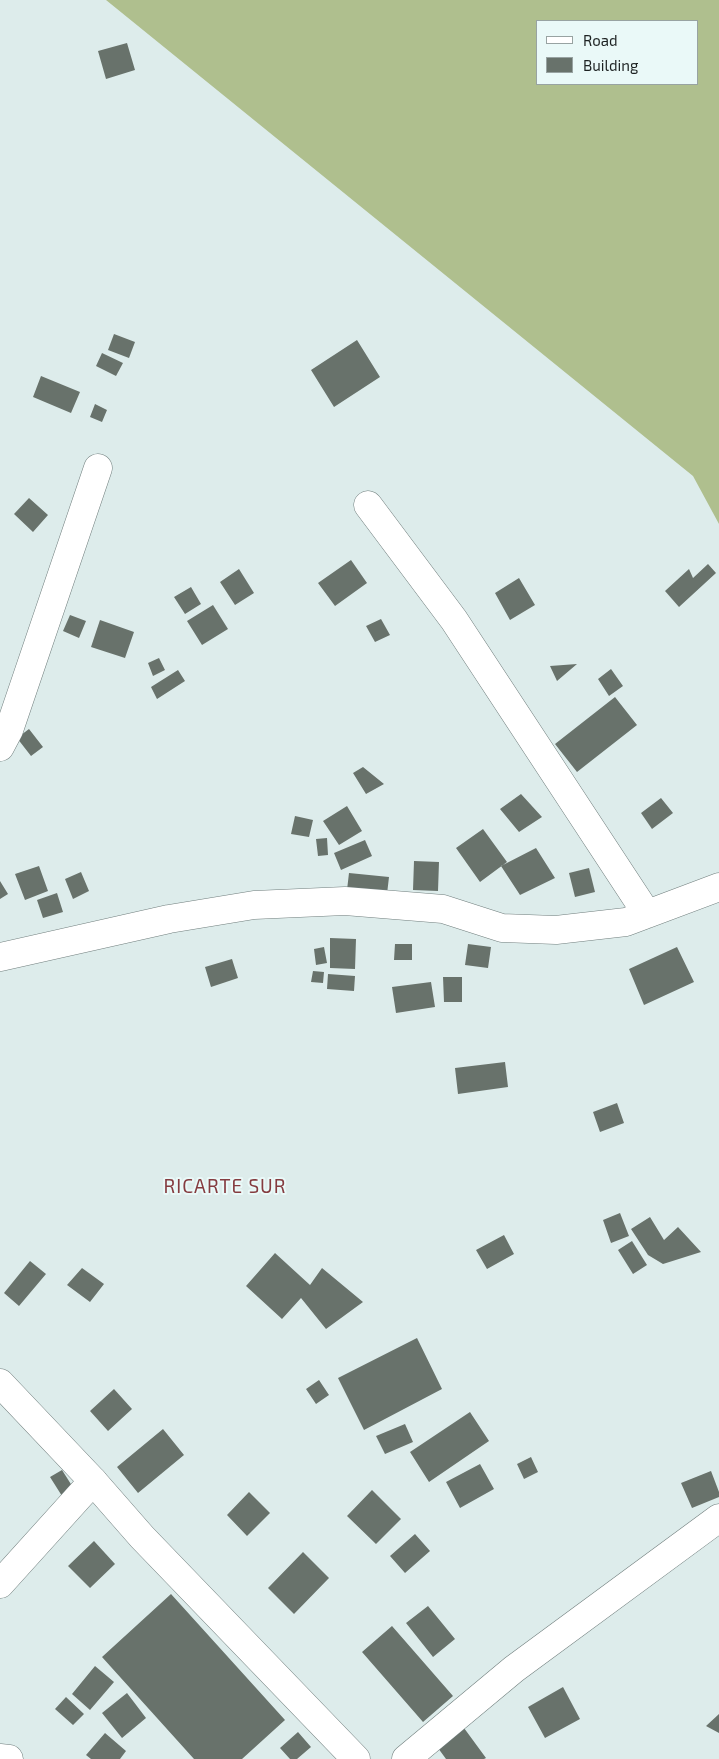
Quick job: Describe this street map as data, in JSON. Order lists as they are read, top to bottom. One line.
{"districts":["RICARTE SUR"],"legend":["Road","Building"]}
